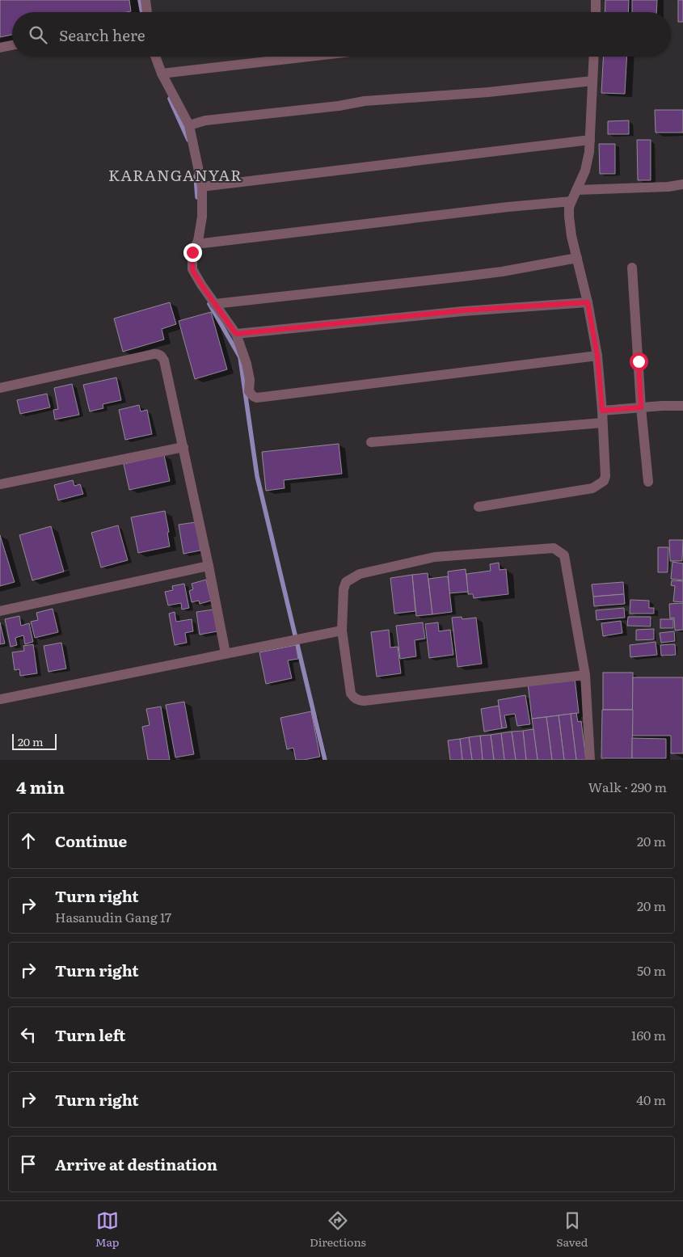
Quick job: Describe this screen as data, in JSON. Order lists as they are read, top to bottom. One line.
{"districts":["KARANGANYAR"],"scale_bar":"20 m","page":{"search":"Search here","scale":"20 m","heading":["4 min","Walk · 290 m"],"list":[["Continue","20 m"],["Turn right","Hasanudin Gang 17","20 m"],["Turn right","50 m"],["Turn left","160 m"],["Turn right","40 m"],"Arrive at destination"],"nav":["Map","Directions","Saved"]}}
